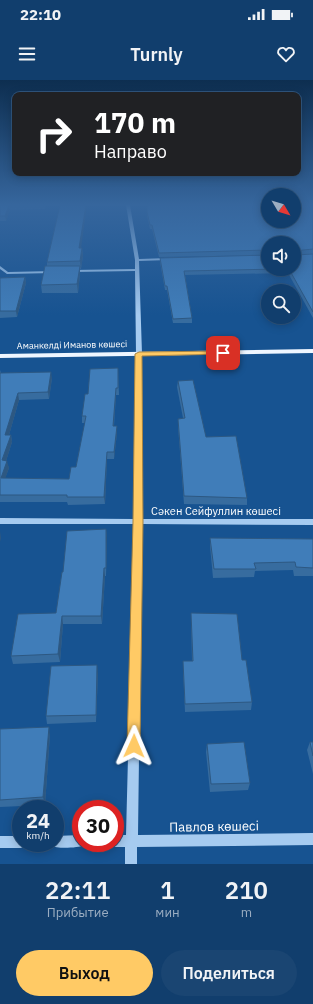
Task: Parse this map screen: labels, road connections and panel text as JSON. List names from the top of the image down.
{
  "streets": {
    "main road": ["Аманкелді Иманов көшесі"],
    "street": ["Сәкен Сейфуллин көшесі", "Павлов көшесі"]
  },
  "north": "bottom right",
  "page": {
    "status": "22:10",
    "header": "Turnly",
    "turn": ["170 m", "Направо"],
    "speed": "24 km/h",
    "limit": "30",
    "eta": [
      "22:11",
      "Прибытие",
      "1",
      "мин",
      "210",
      "m"
    ],
    "buttons": ["Выход", "Поделиться"]
  }
}
